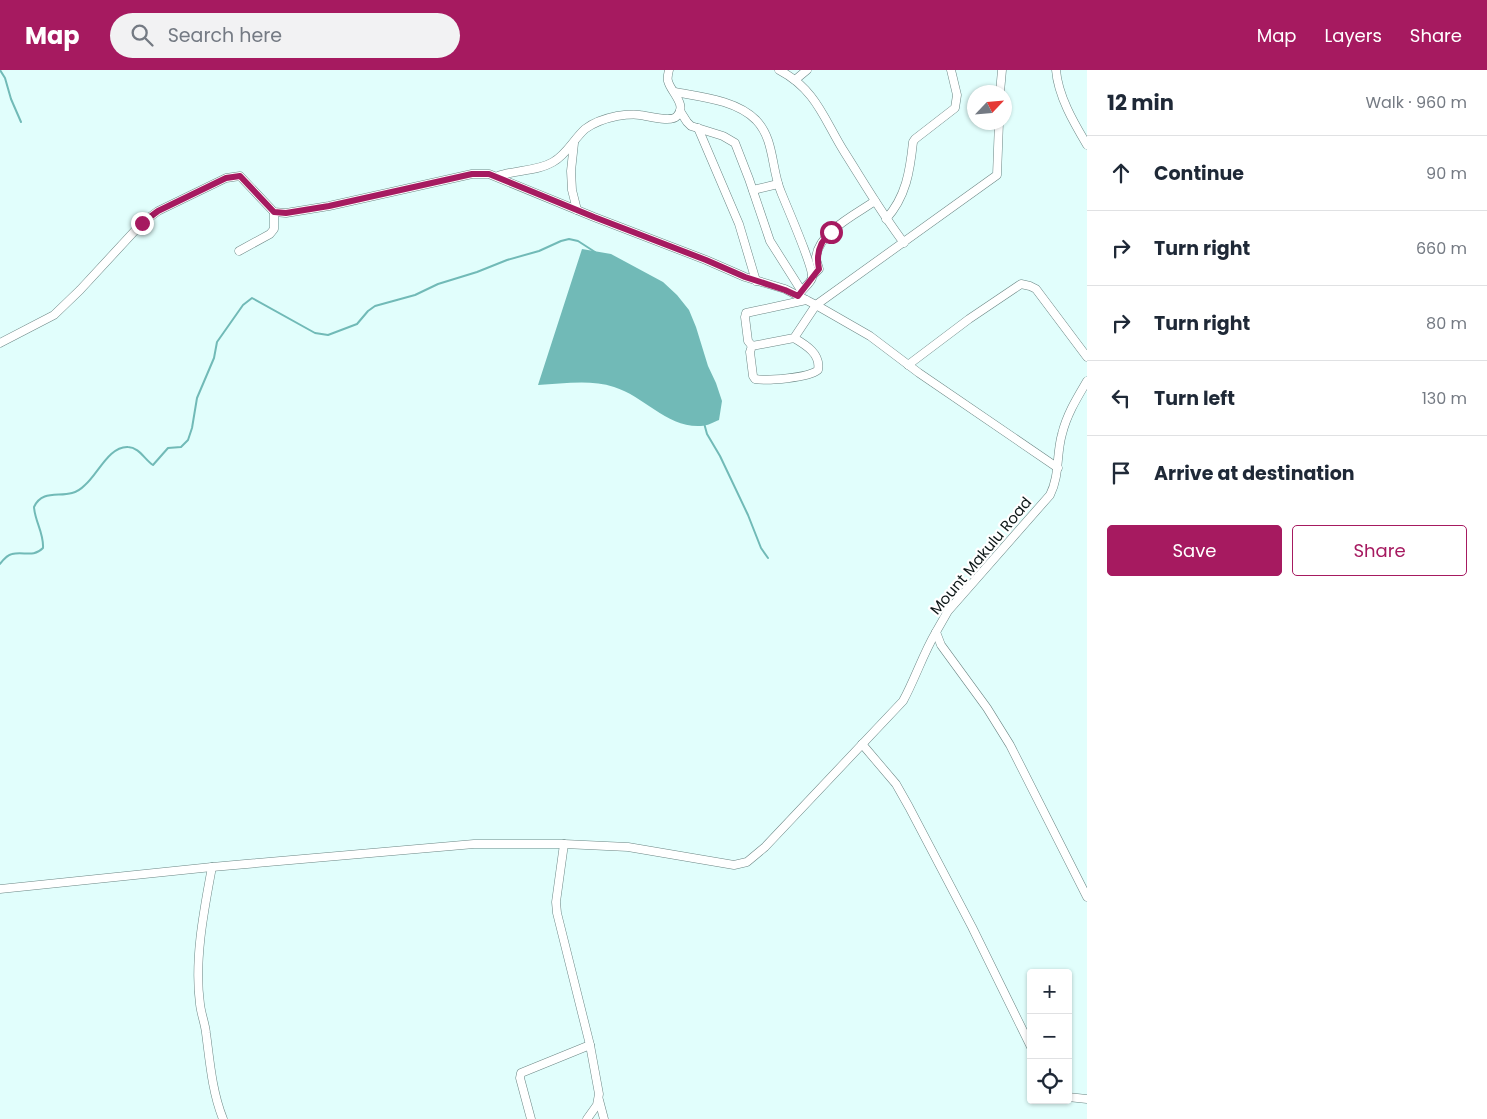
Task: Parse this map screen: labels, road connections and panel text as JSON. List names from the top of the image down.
{
  "streets": {
    "street": ["Mount Makulu Road"]
  },
  "north": "top right",
  "page": {
    "header": "Map",
    "search": "Search here",
    "nav": ["Map", "Layers", "Share"],
    "heading": ["12 min", "Walk · 960 m"],
    "list": [
      ["Continue", "90 m"],
      ["Turn right", "660 m"],
      ["Turn right", "80 m"],
      ["Turn left", "130 m"],
      "Arrive at destination"
    ],
    "buttons": ["Save", "Share"],
    "map_buttons": ["+", "−"]
  }
}
